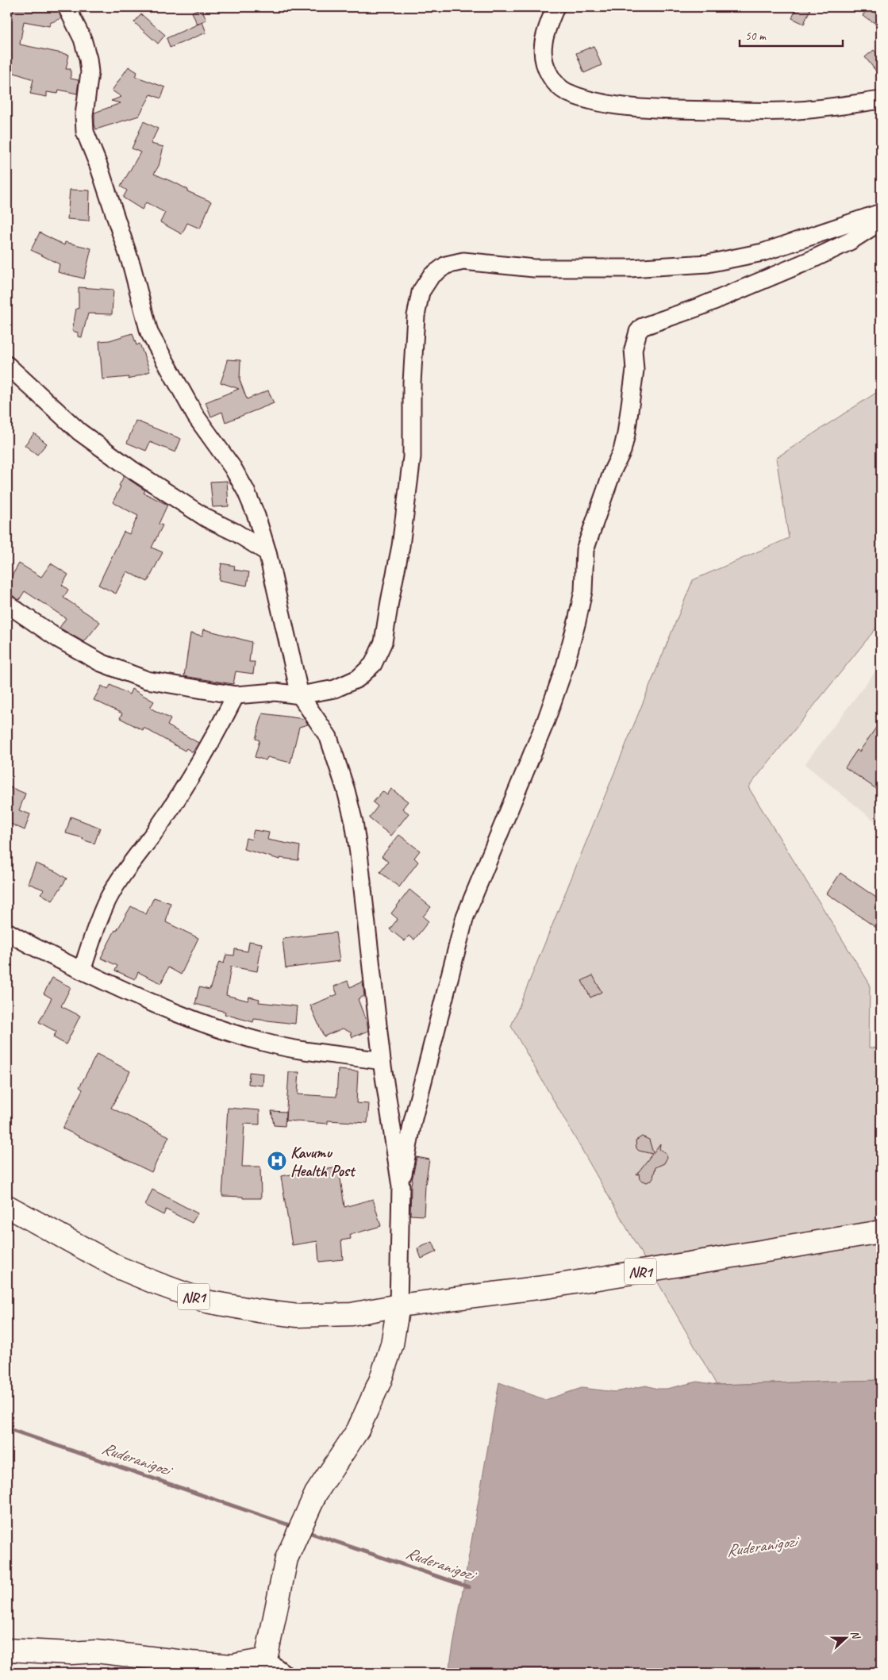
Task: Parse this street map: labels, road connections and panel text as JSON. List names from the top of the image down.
{
  "streets": {
    "main road": ["NR1"]
  },
  "water": ["Ruderanigozi"],
  "places": {
    "hospital": ["Kavumu Health Post"]
  },
  "scale_bar": "50 m",
  "north": "right"
}
